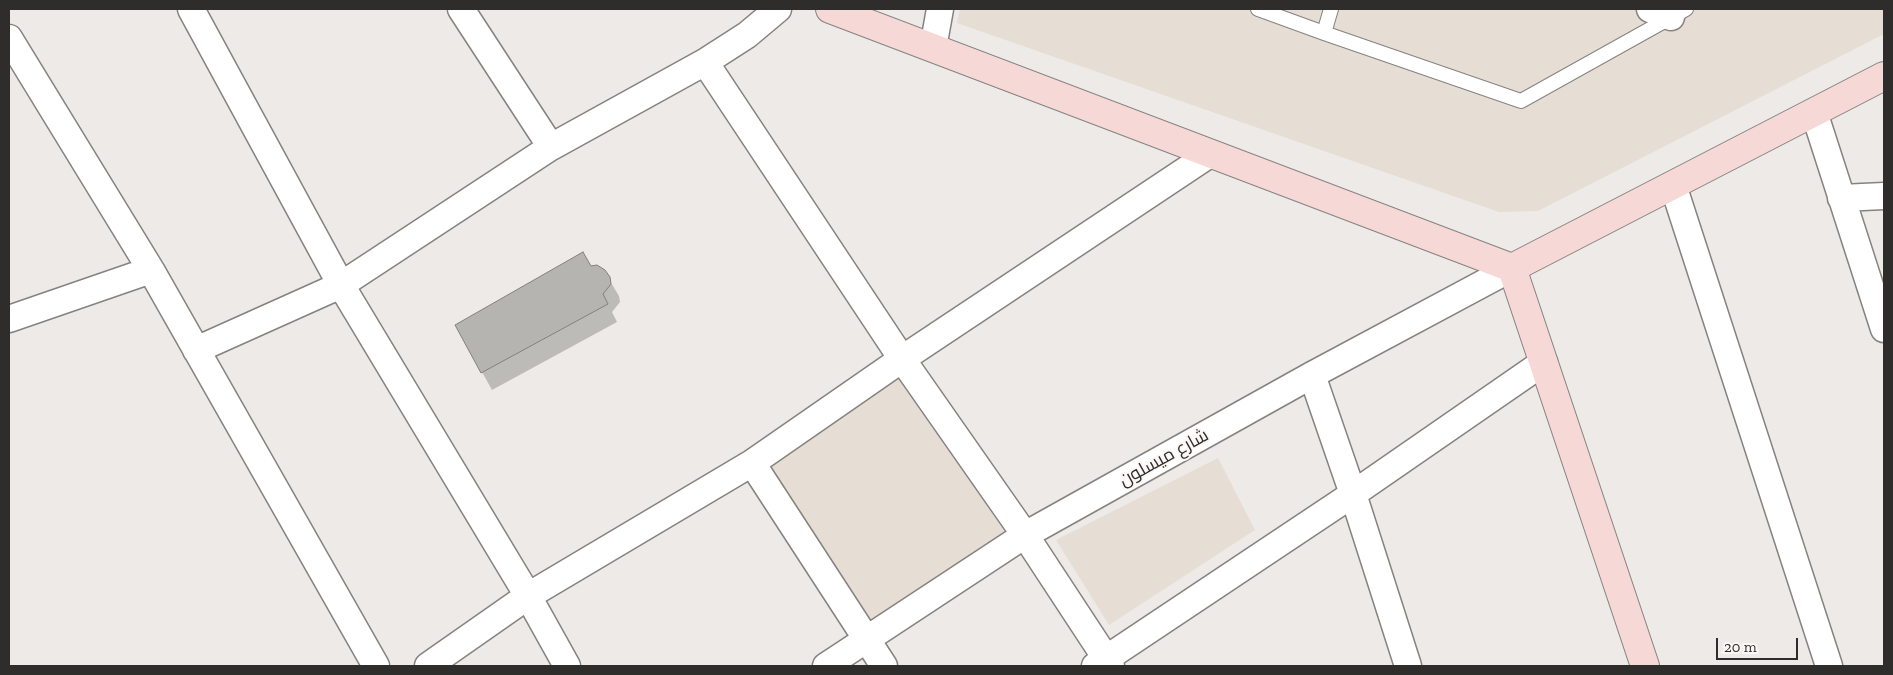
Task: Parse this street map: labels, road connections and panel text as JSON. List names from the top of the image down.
{
  "streets": {
    "street": ["شارع ميسلون"]
  },
  "scale_bar": "20 m"
}
